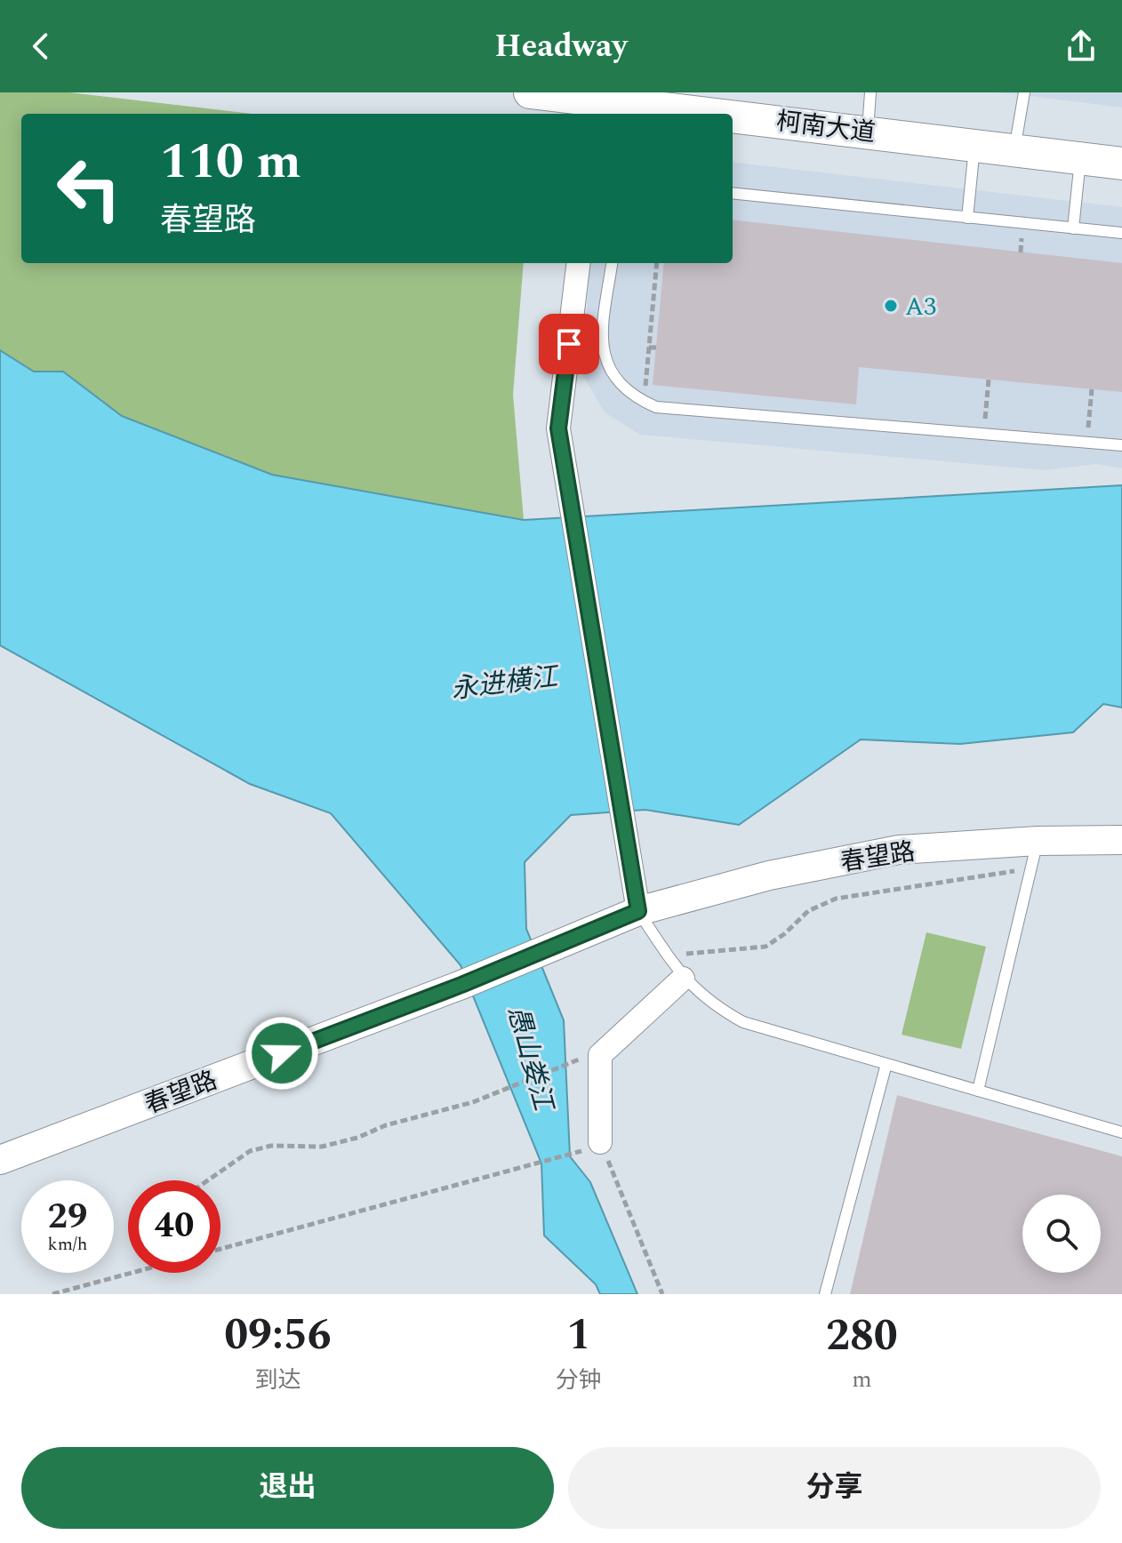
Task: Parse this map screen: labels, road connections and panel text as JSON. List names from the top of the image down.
{
  "streets": {
    "main road": ["柯南大道"],
    "street": ["春望路"]
  },
  "water": ["永进横江", "愚山娄江"],
  "places": ["A3"],
  "page": {
    "header": "Headway",
    "turn": ["110 m", "春望路"],
    "speed": "29 km/h",
    "limit": "40",
    "eta": [
      "09:56",
      "到达",
      "1",
      "分钟",
      "280",
      "m"
    ],
    "buttons": ["退出", "分享"]
  }
}
